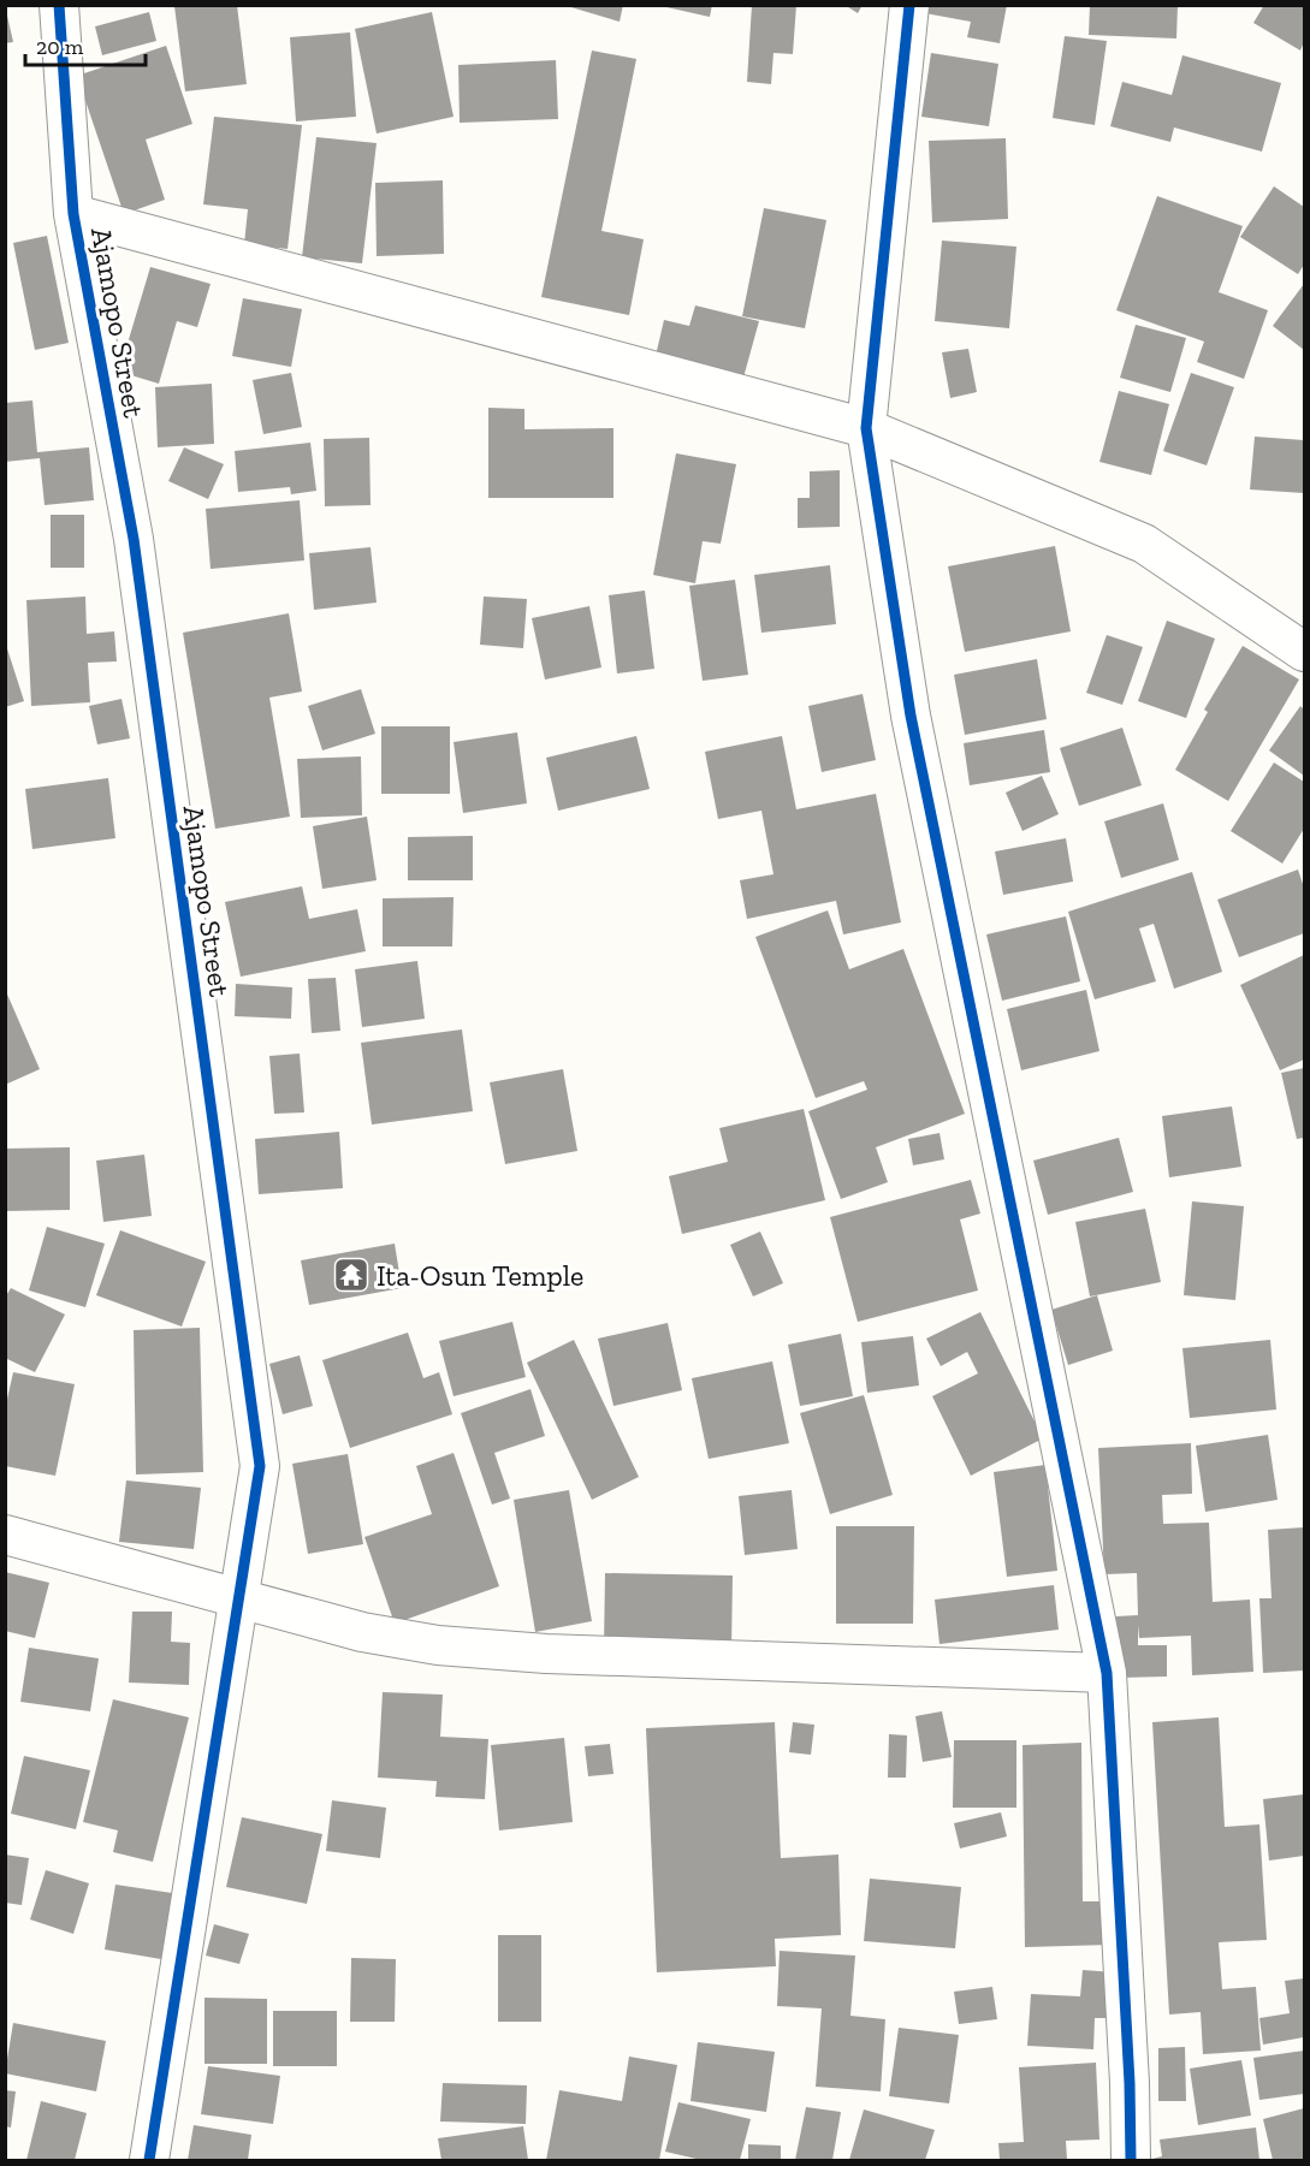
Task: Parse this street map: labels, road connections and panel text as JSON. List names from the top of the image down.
{
  "streets": {
    "street": ["Ajamopo Street"]
  },
  "places": {
    "temple": ["Ita-Osun Temple"]
  },
  "scale_bar": "20 m"
}
